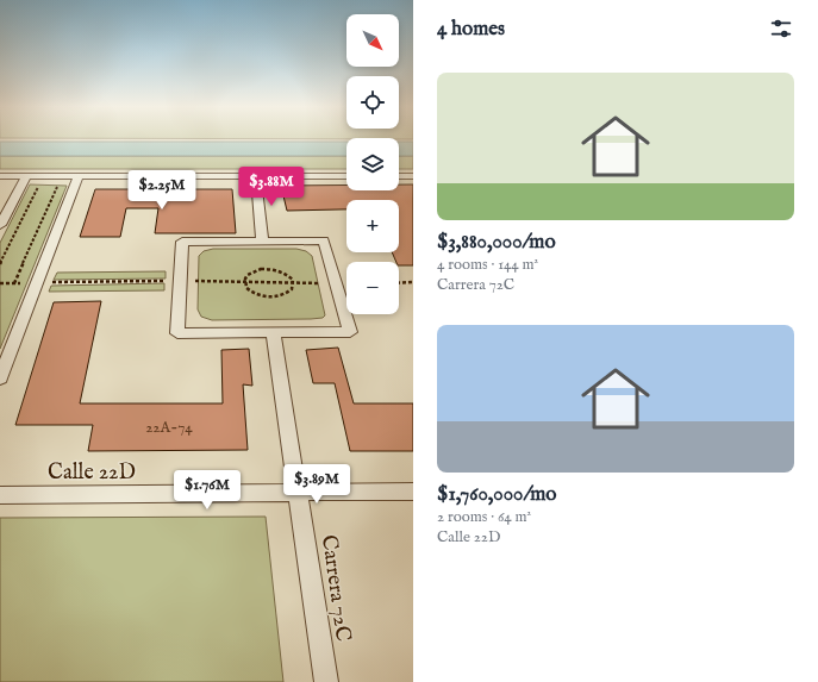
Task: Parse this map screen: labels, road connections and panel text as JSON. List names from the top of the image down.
{
  "streets": {
    "street": ["Calle 22D", "Carrera 72C"]
  },
  "crossings": [
    ["Calle 22D", "Carrera 72C"]
  ],
  "house_numbers": ["22A-74"],
  "north": "bottom right",
  "page": {
    "heading": "4 homes",
    "map_buttons": ["+", "−"],
    "list": [
      {
        "name": "$3,880,000/mo",
        "note": "4 rooms · 144 m² · Carrera 72C"
      },
      {
        "name": "$1,760,000/mo",
        "note": "2 rooms · 64 m² · Calle 22D"
      }
    ],
    "price": [
      "$3.88M",
      "$2.25M",
      "$3.89M",
      "$1.76M"
    ]
  }
}
